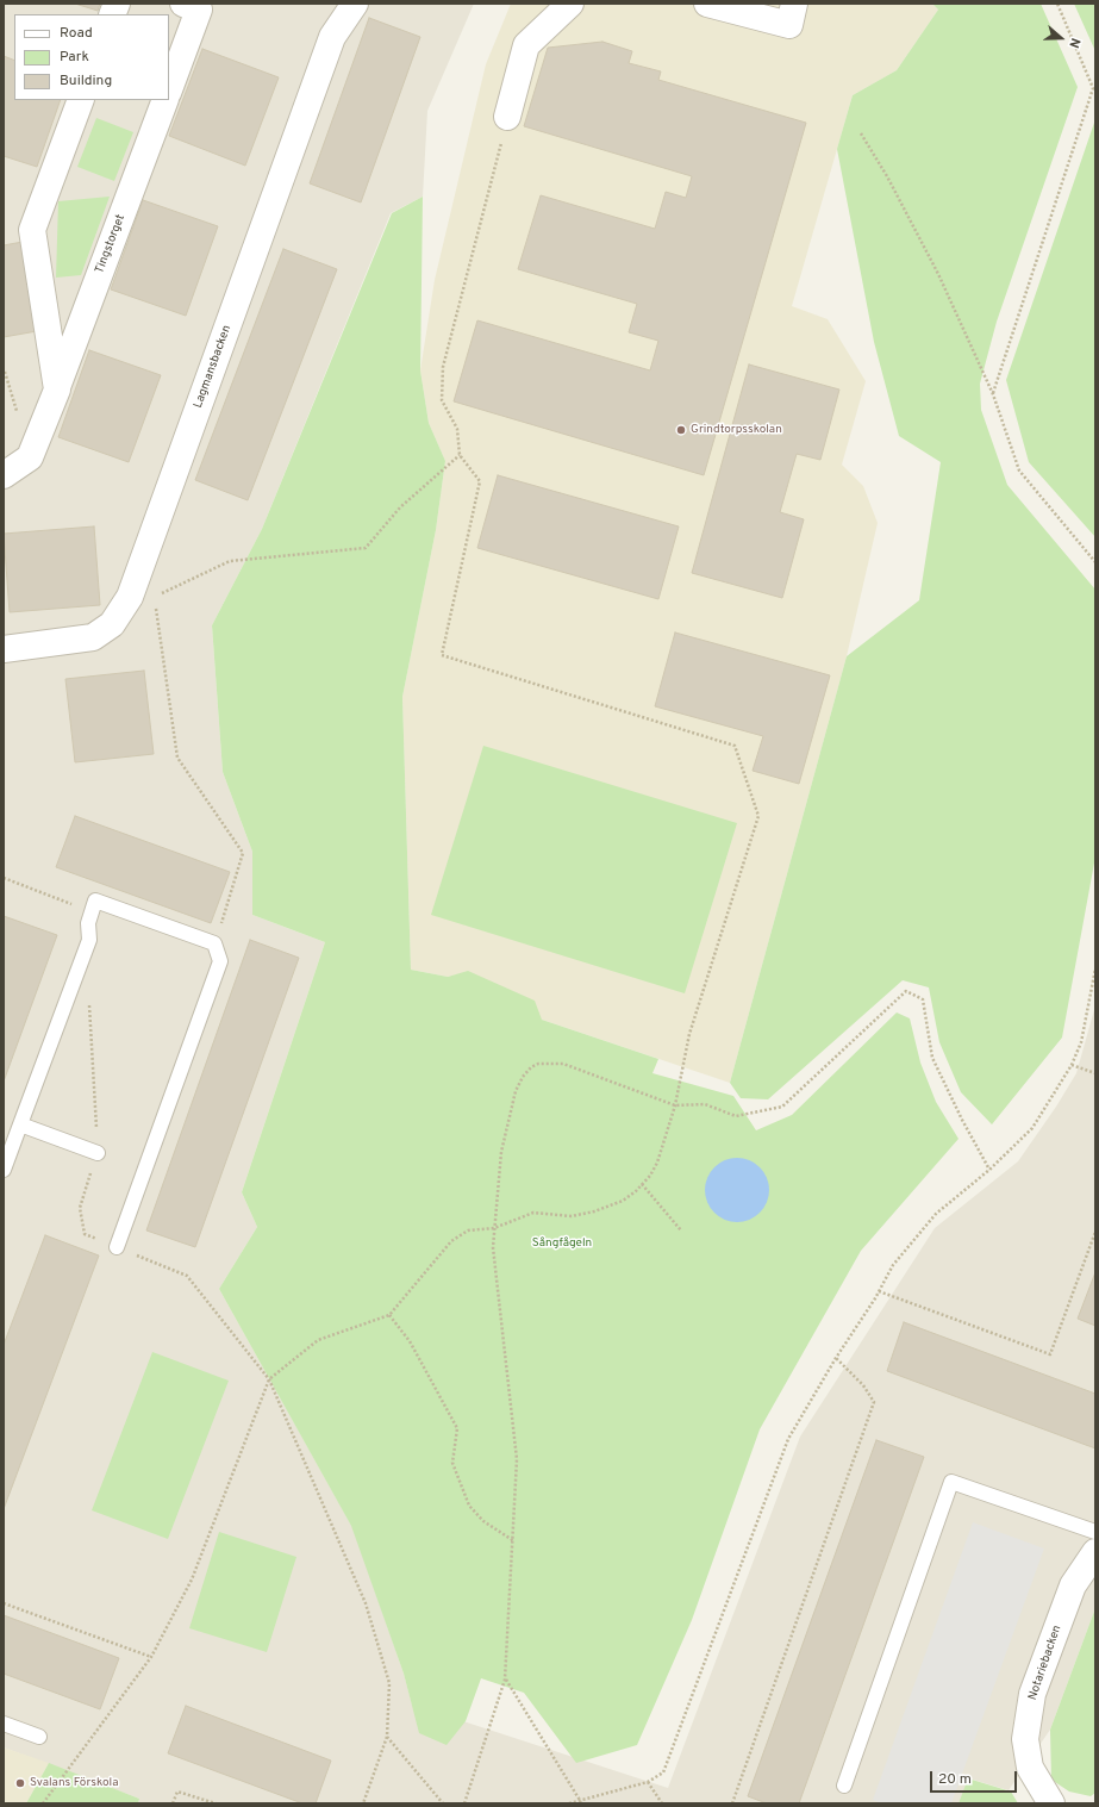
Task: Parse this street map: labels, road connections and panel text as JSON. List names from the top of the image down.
{
  "streets": {
    "street": ["Tingstorget", "Lagmansbacken", "Notariebacken"]
  },
  "parks": ["Sångfågeln"],
  "places": ["Grindtorpsskolan", "Svalans Förskola"],
  "legend": ["Road", "Park", "Building"],
  "scale_bar": "20 m",
  "north": "right"
}
